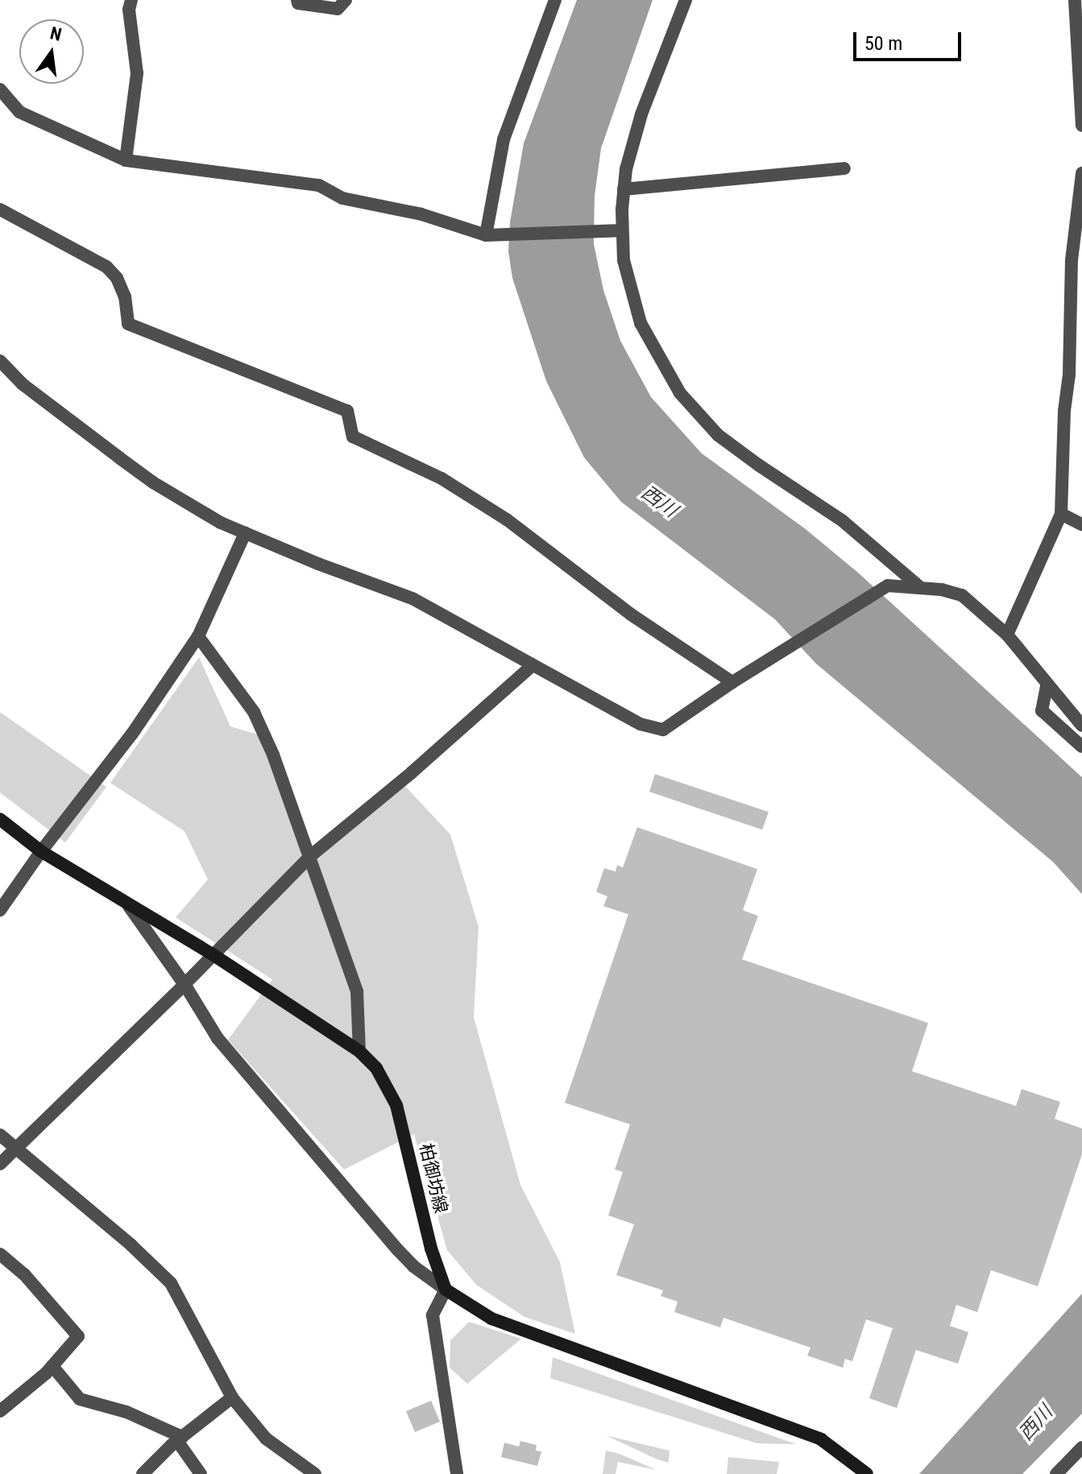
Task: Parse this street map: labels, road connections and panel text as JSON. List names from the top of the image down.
{
  "streets": {
    "main road": ["柏御坊線"]
  },
  "water": ["西川"],
  "scale_bar": "50 m",
  "north": "top"
}
